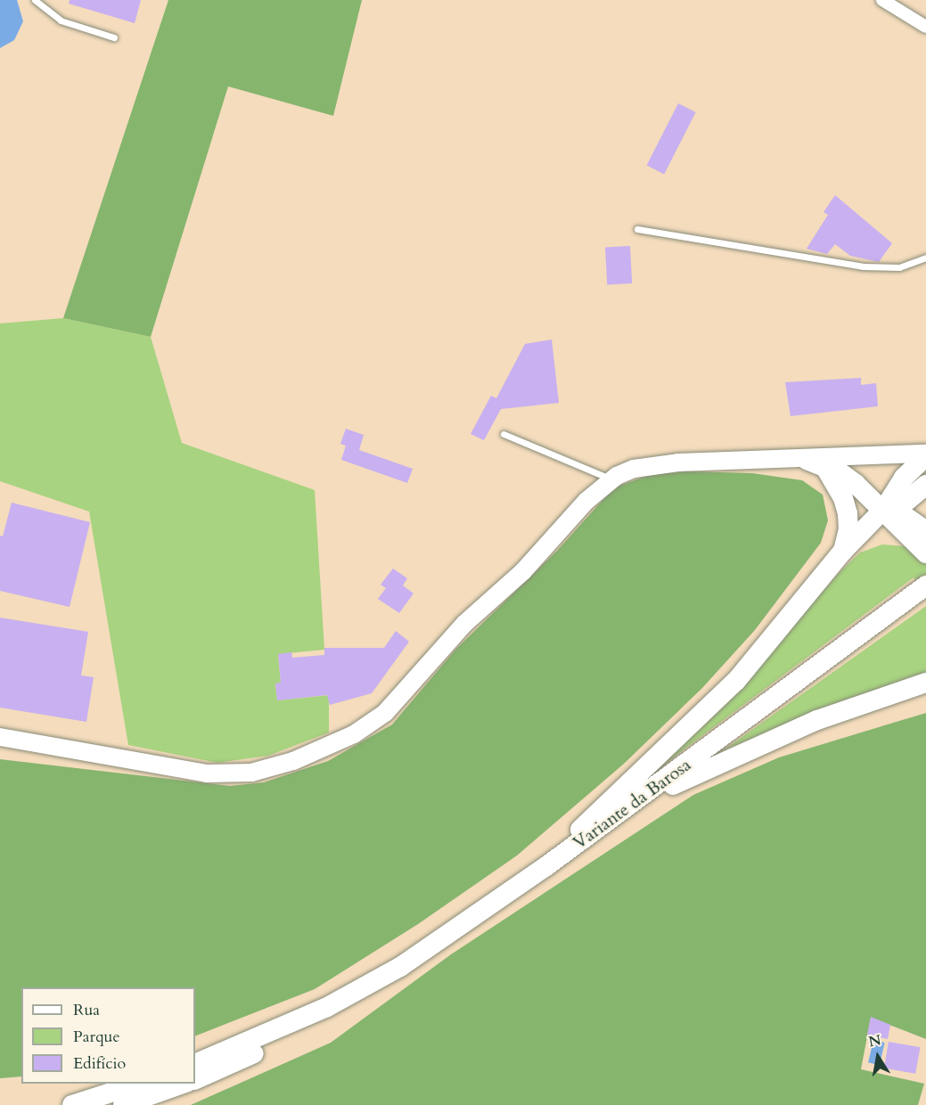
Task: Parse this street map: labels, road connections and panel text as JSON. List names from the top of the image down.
{
  "streets": {
    "main road": ["Variante da Barosa"]
  },
  "legend": ["Rua", "Parque", "Edifício"],
  "north": "top"
}
